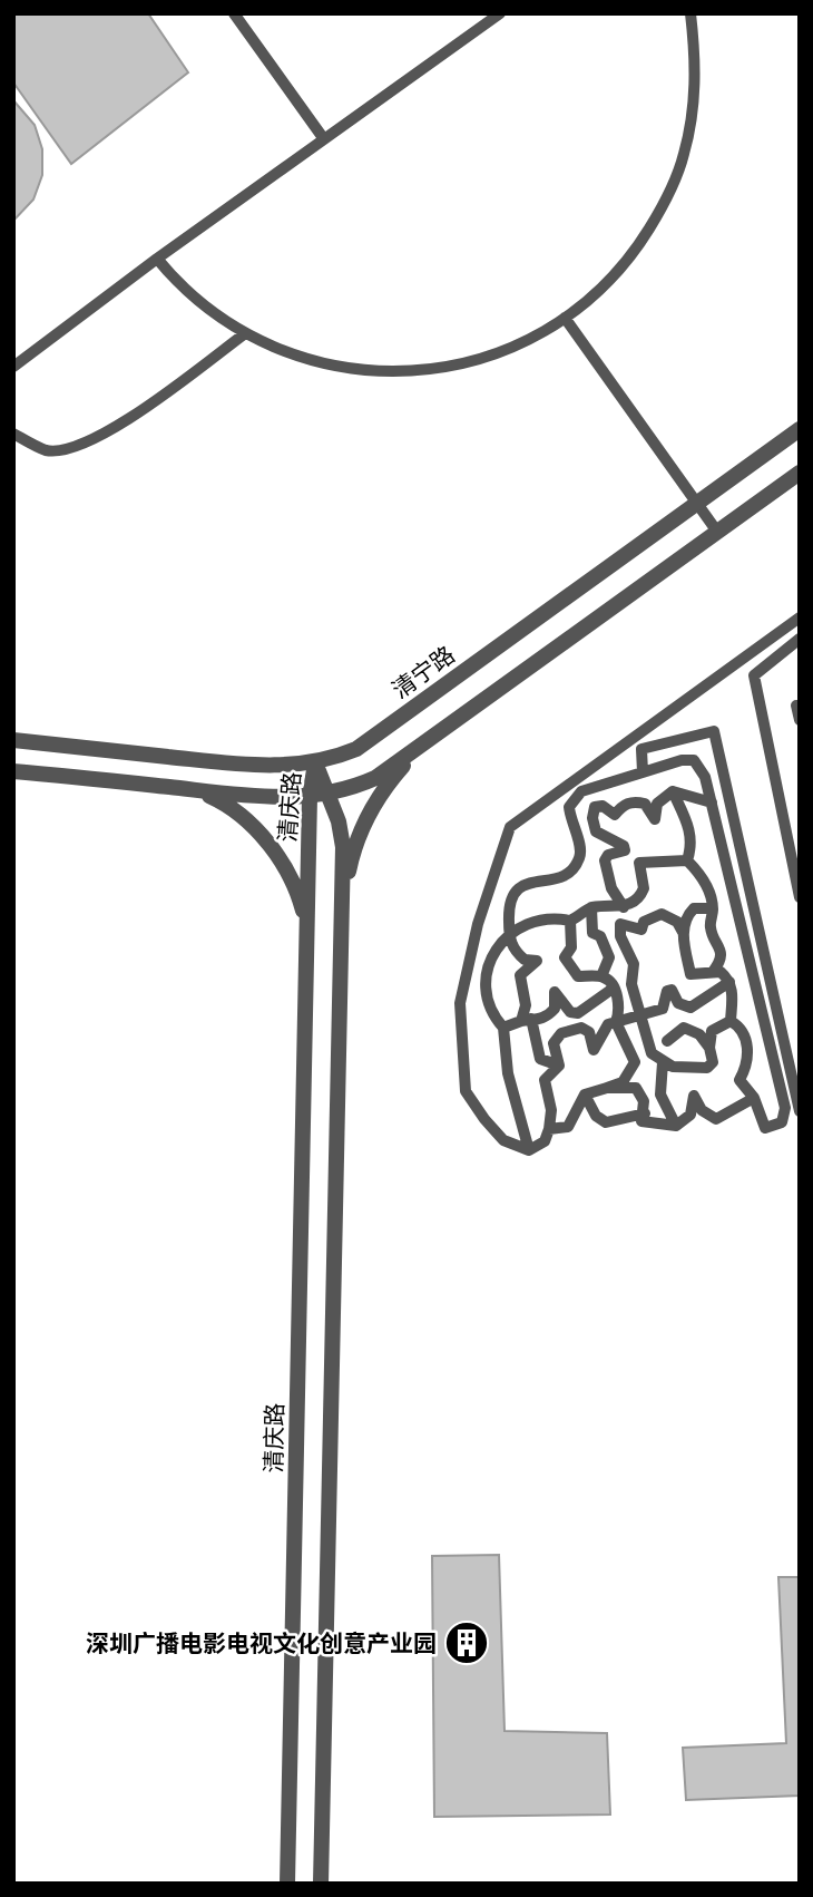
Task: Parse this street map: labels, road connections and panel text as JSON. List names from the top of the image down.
{
  "streets": {
    "street": ["清宁路", "清庆路"]
  },
  "crossings": [
    ["清宁路", "清庆路"]
  ],
  "places": {
    "building": ["深圳广播电影电视文化创意产业园"]
  }
}
